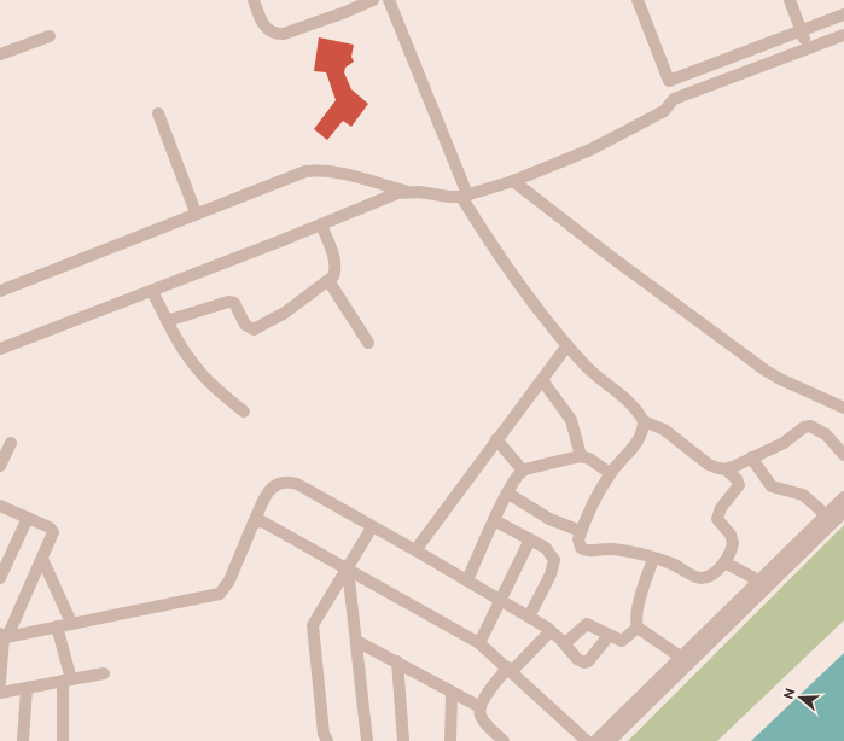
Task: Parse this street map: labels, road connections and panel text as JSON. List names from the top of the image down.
{
  "north": "left"
}
